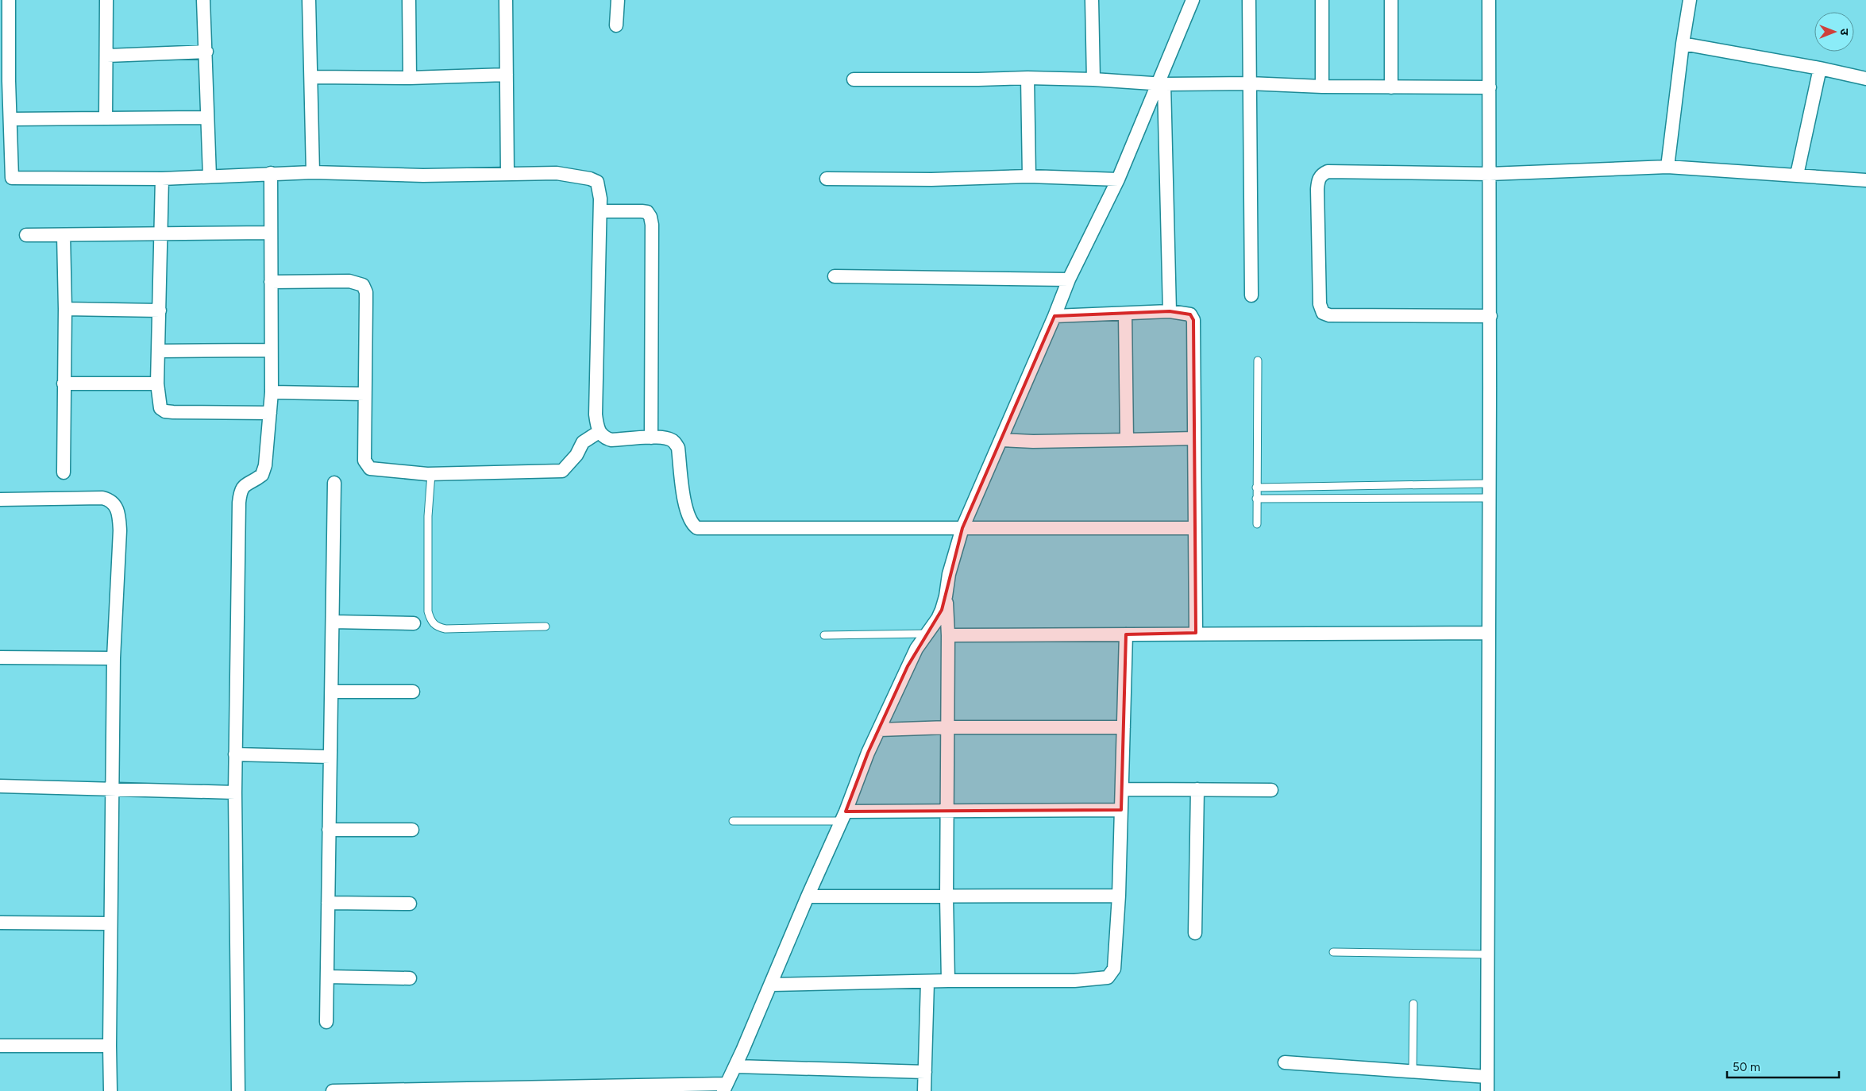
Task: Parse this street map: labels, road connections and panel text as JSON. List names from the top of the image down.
{
  "scale_bar": "50 m",
  "north": "right"
}
